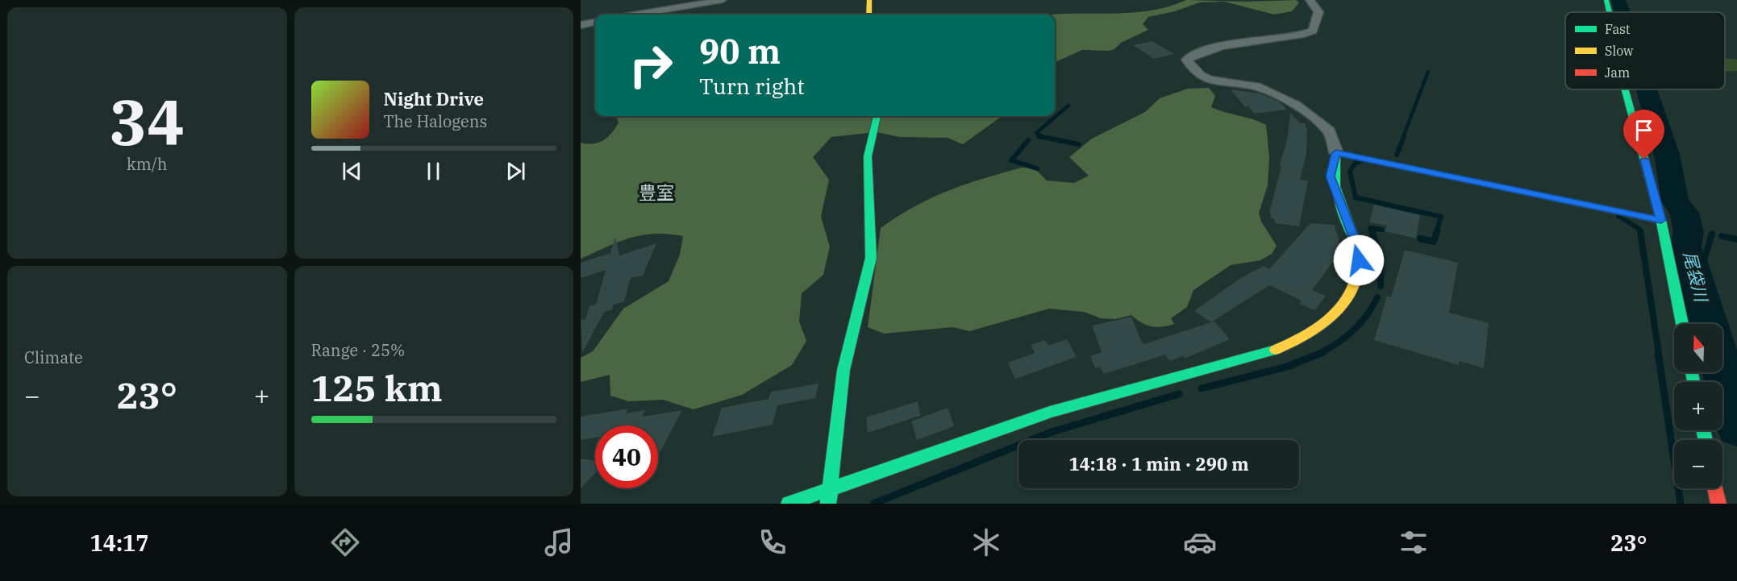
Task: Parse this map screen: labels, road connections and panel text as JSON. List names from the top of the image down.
{
  "districts": ["豊室"],
  "water": ["尾袋川"],
  "legend": ["Fast", "Slow", "Jam"],
  "north": "top",
  "page": {
    "tile": [
      ["34", "km/h"],
      "Climate",
      ["Range · 25%", "125 km"]
    ],
    "turn": ["90 m", "Turn right"],
    "song": ["Night Drive", "The Halogens"],
    "map_buttons": ["+", "−"],
    "heat": ["−", "23°", "+"],
    "limit": "40",
    "trip": "14:18 · 1 min · 290 m",
    "tabs": ["14:17", "23°"]
  }
}
